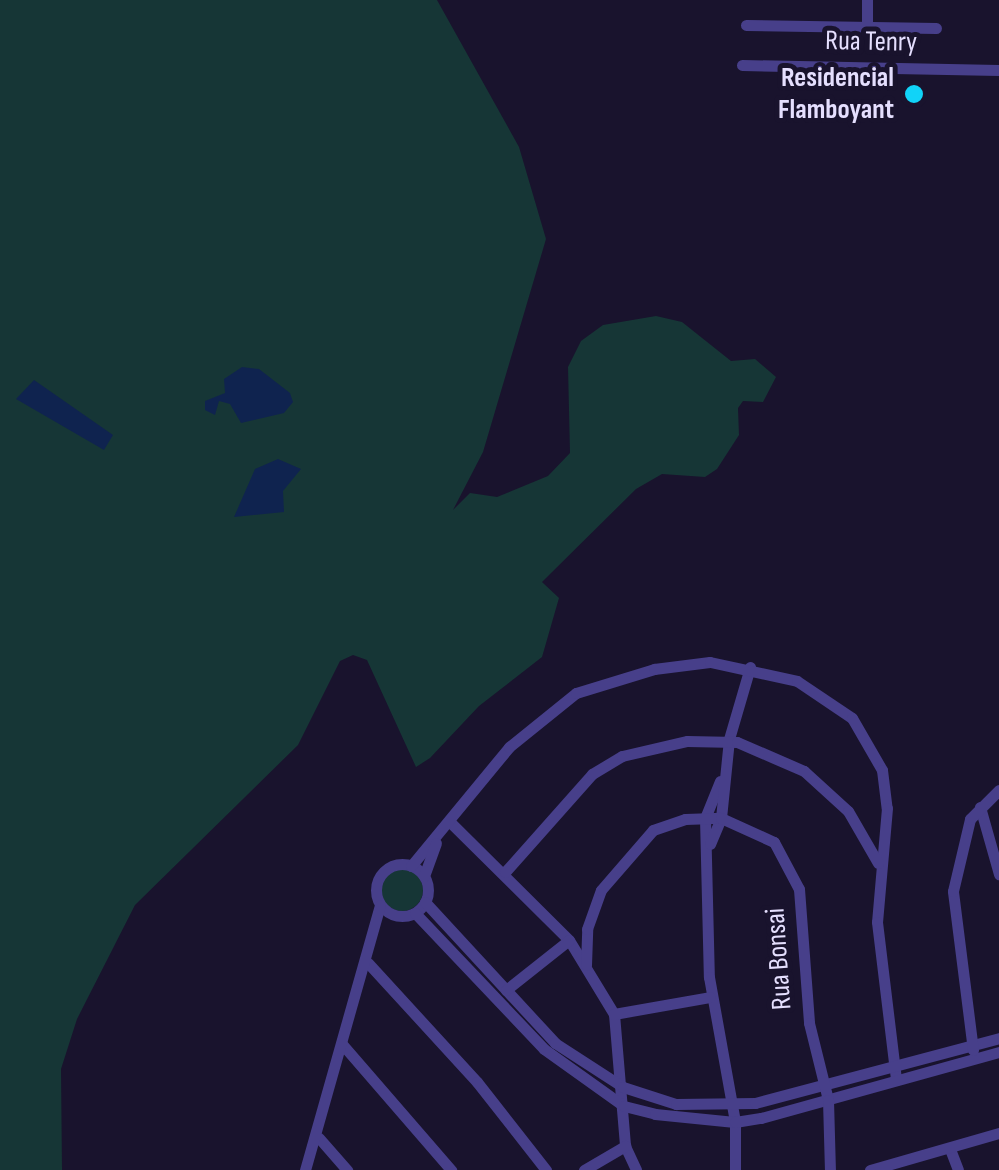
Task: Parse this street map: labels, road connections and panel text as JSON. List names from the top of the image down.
{
  "streets": {
    "street": ["Rua Tenry", "Rua Bonsai"]
  },
  "places": ["Residencial Flamboyant"]
}
